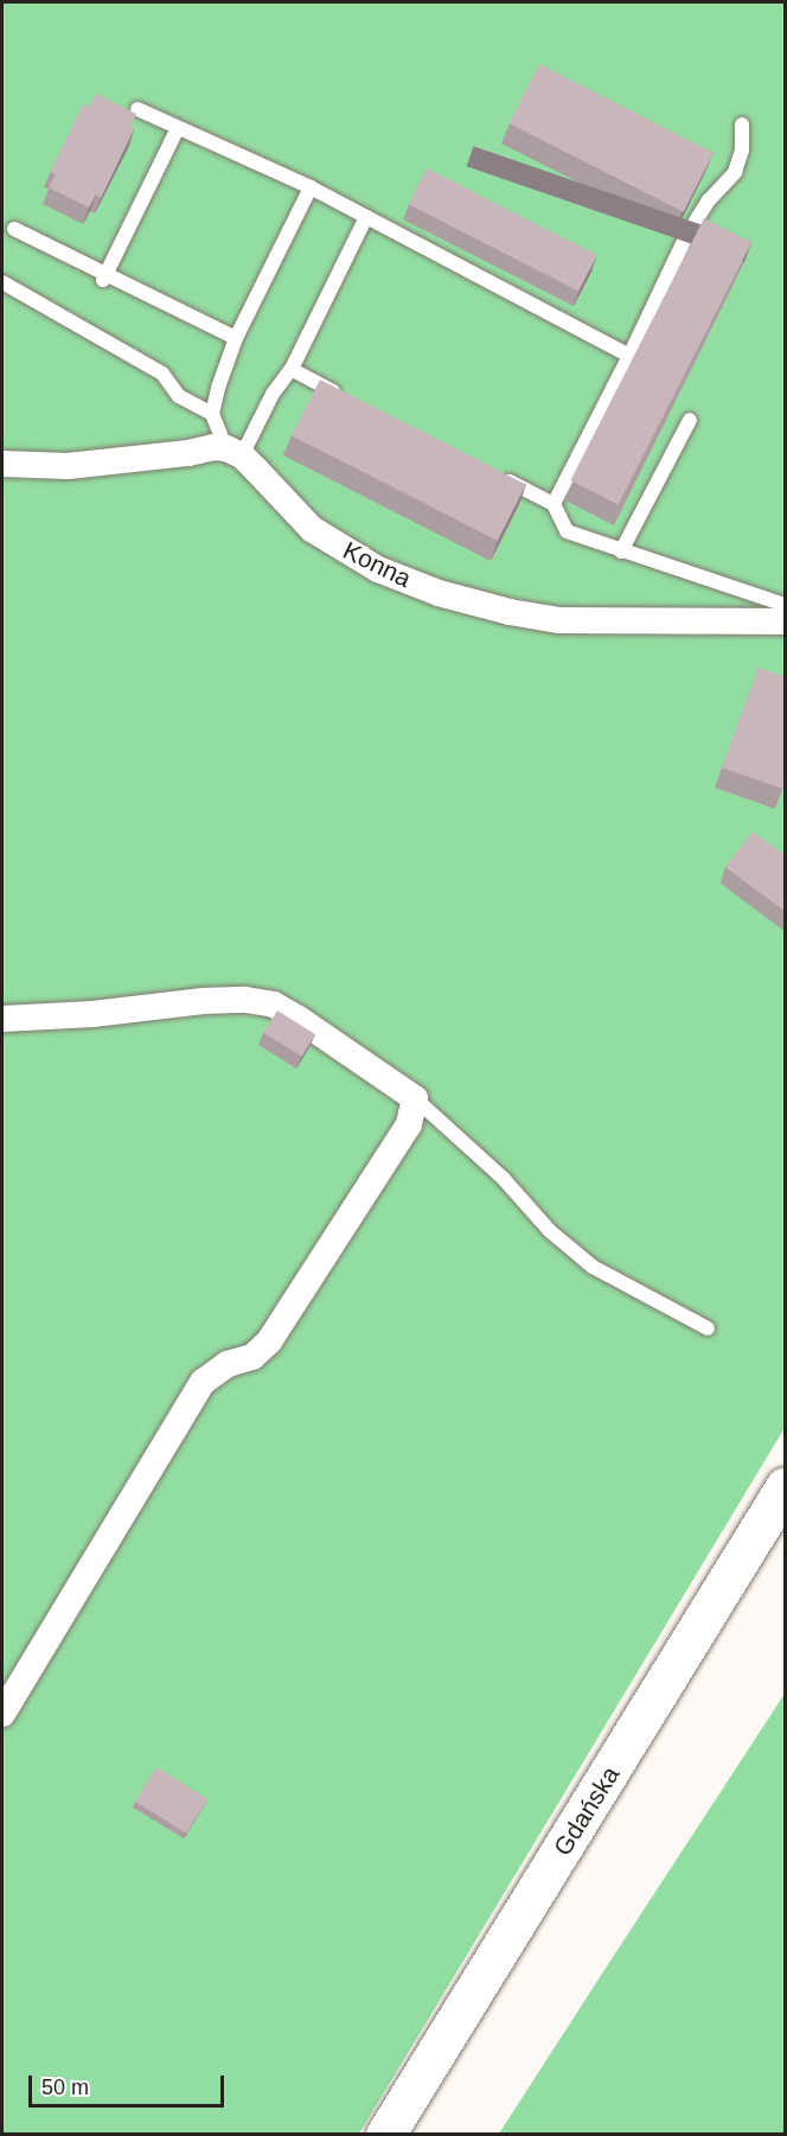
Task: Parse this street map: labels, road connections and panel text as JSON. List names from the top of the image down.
{
  "streets": {
    "main road": ["Gdańska"],
    "street": ["Konna"]
  },
  "scale_bar": "50 m"
}
